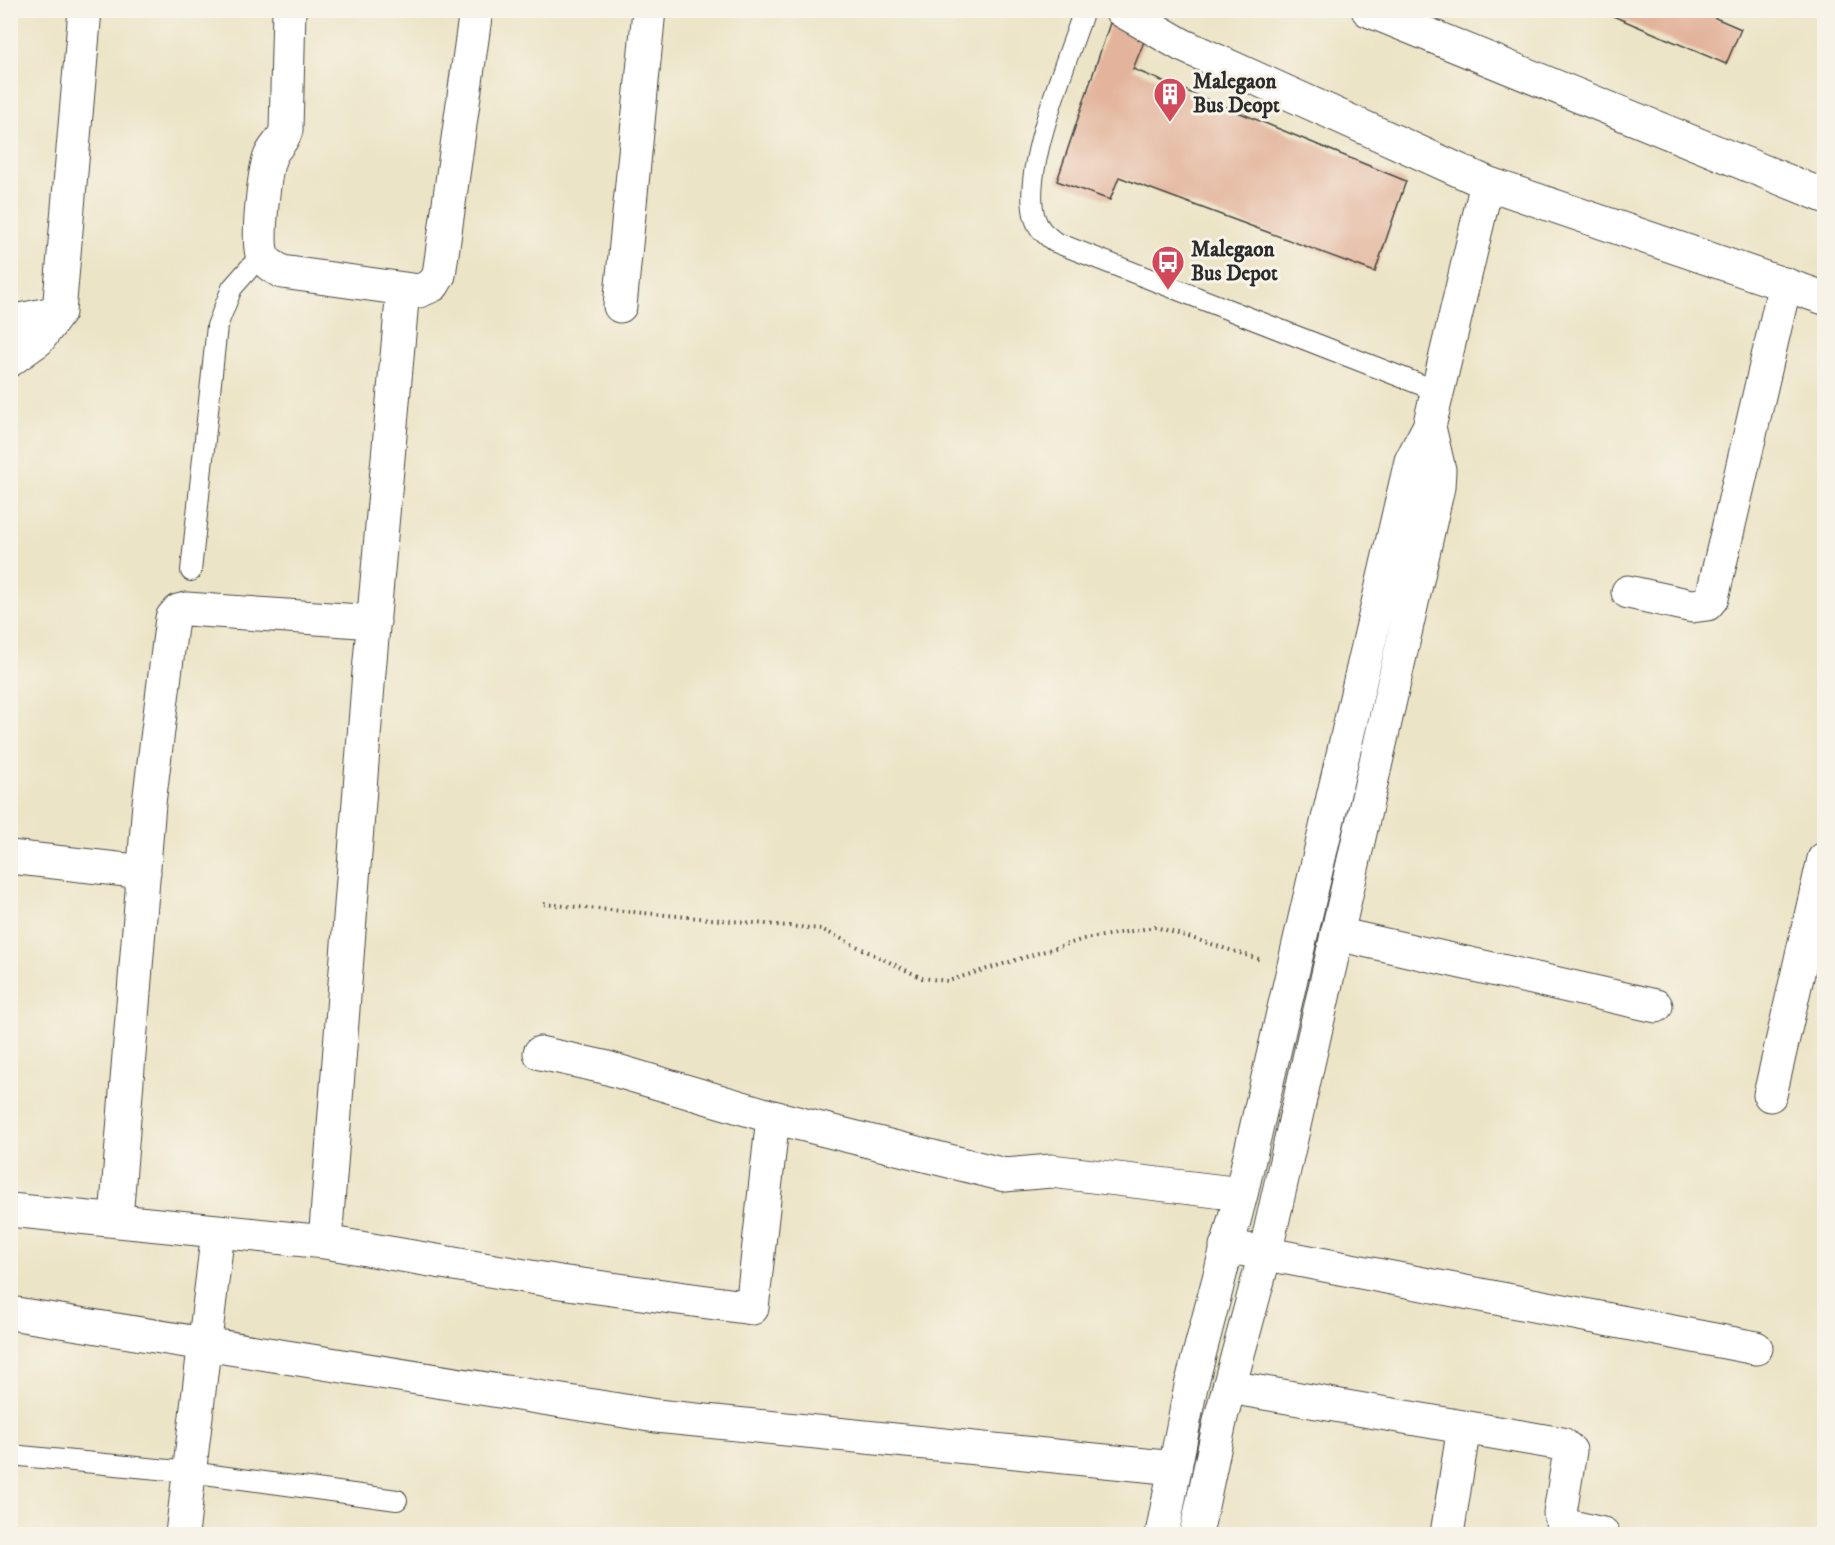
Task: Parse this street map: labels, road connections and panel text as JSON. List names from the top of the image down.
{
  "places": {
    "building": ["Malegaon Bus Deopt"],
    "bus stop": ["Malegaon Bus Depot"]
  }
}
